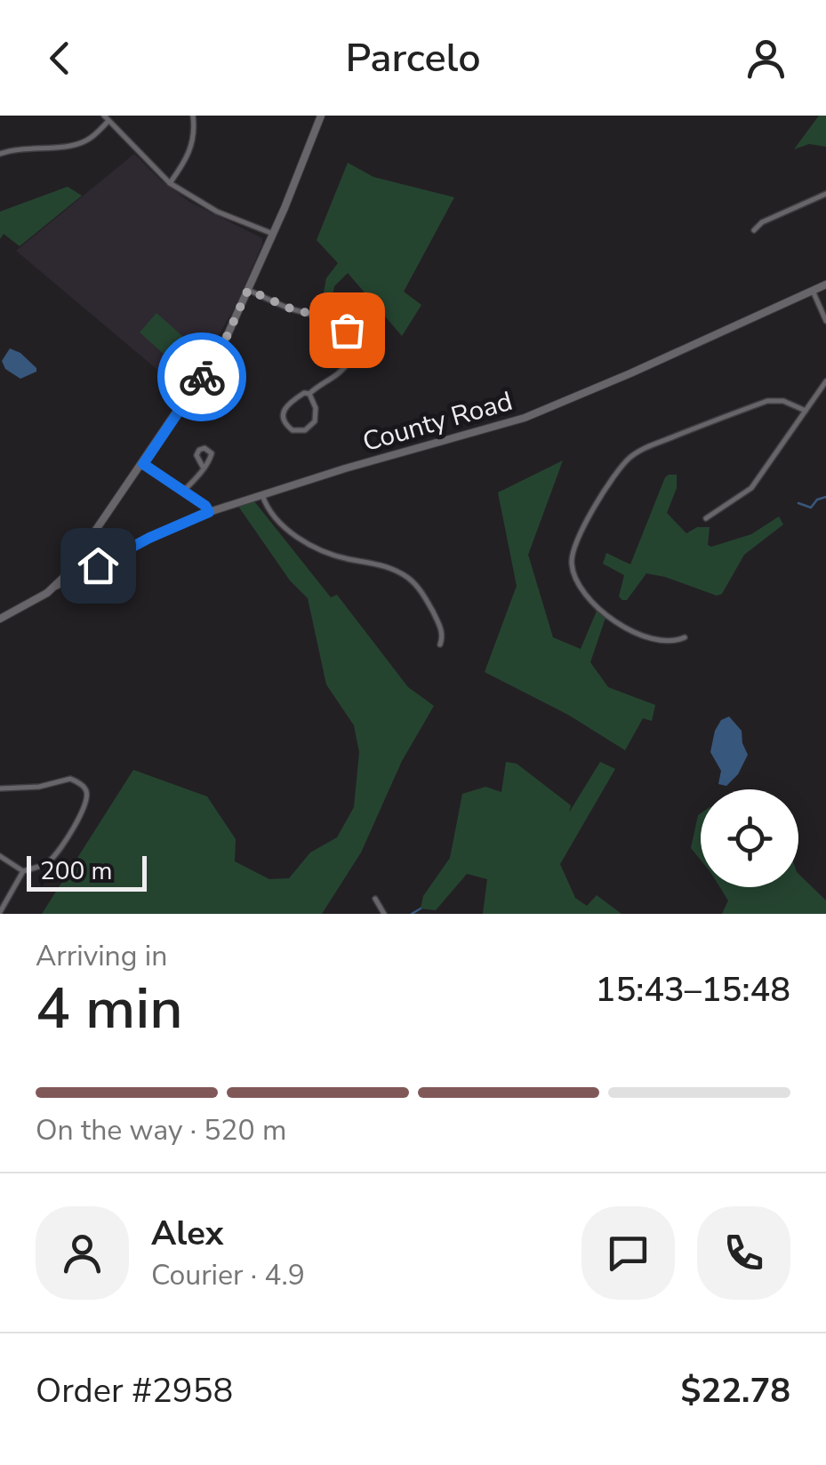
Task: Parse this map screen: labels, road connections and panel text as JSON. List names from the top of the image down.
{
  "streets": {
    "street": ["County Road"]
  },
  "scale_bar": "200 m",
  "page": {
    "header": "Parcelo",
    "scale": "200 m",
    "heading": ["4 min", "Arriving in", "15:43–15:48"],
    "panel": [
      "Alex",
      "Courier · 4.9",
      "Order #2958",
      "$22.78"
    ],
    "bar": "On the way · 520 m"
  }
}
